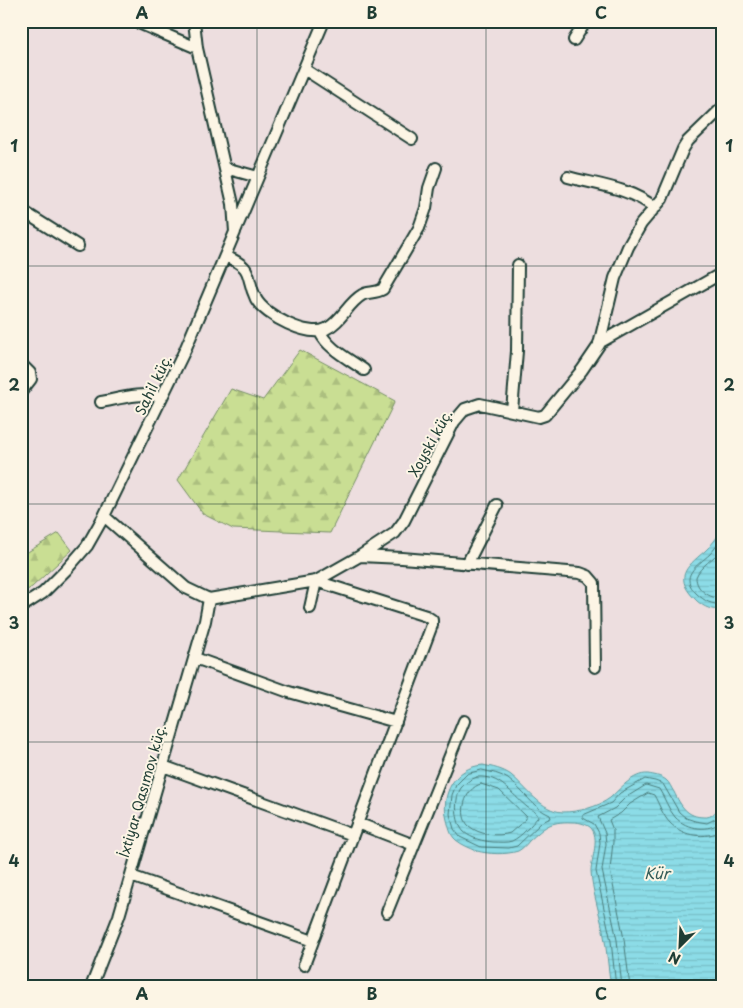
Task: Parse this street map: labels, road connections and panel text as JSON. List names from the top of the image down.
{
  "streets": {
    "street": ["Sahil küç.", "Xoyski küç.", "İxtiyar Qasımov küç."]
  },
  "crossings": [
    ["Xoyski küç.", "İxtiyar Qasımov küç."]
  ],
  "water": ["Kür"],
  "north": "bottom left",
  "grid": {
    "columns": ["A", "B", "C"],
    "rows": [
      "1",
      "2",
      "3",
      "4"
    ]
  }
}
